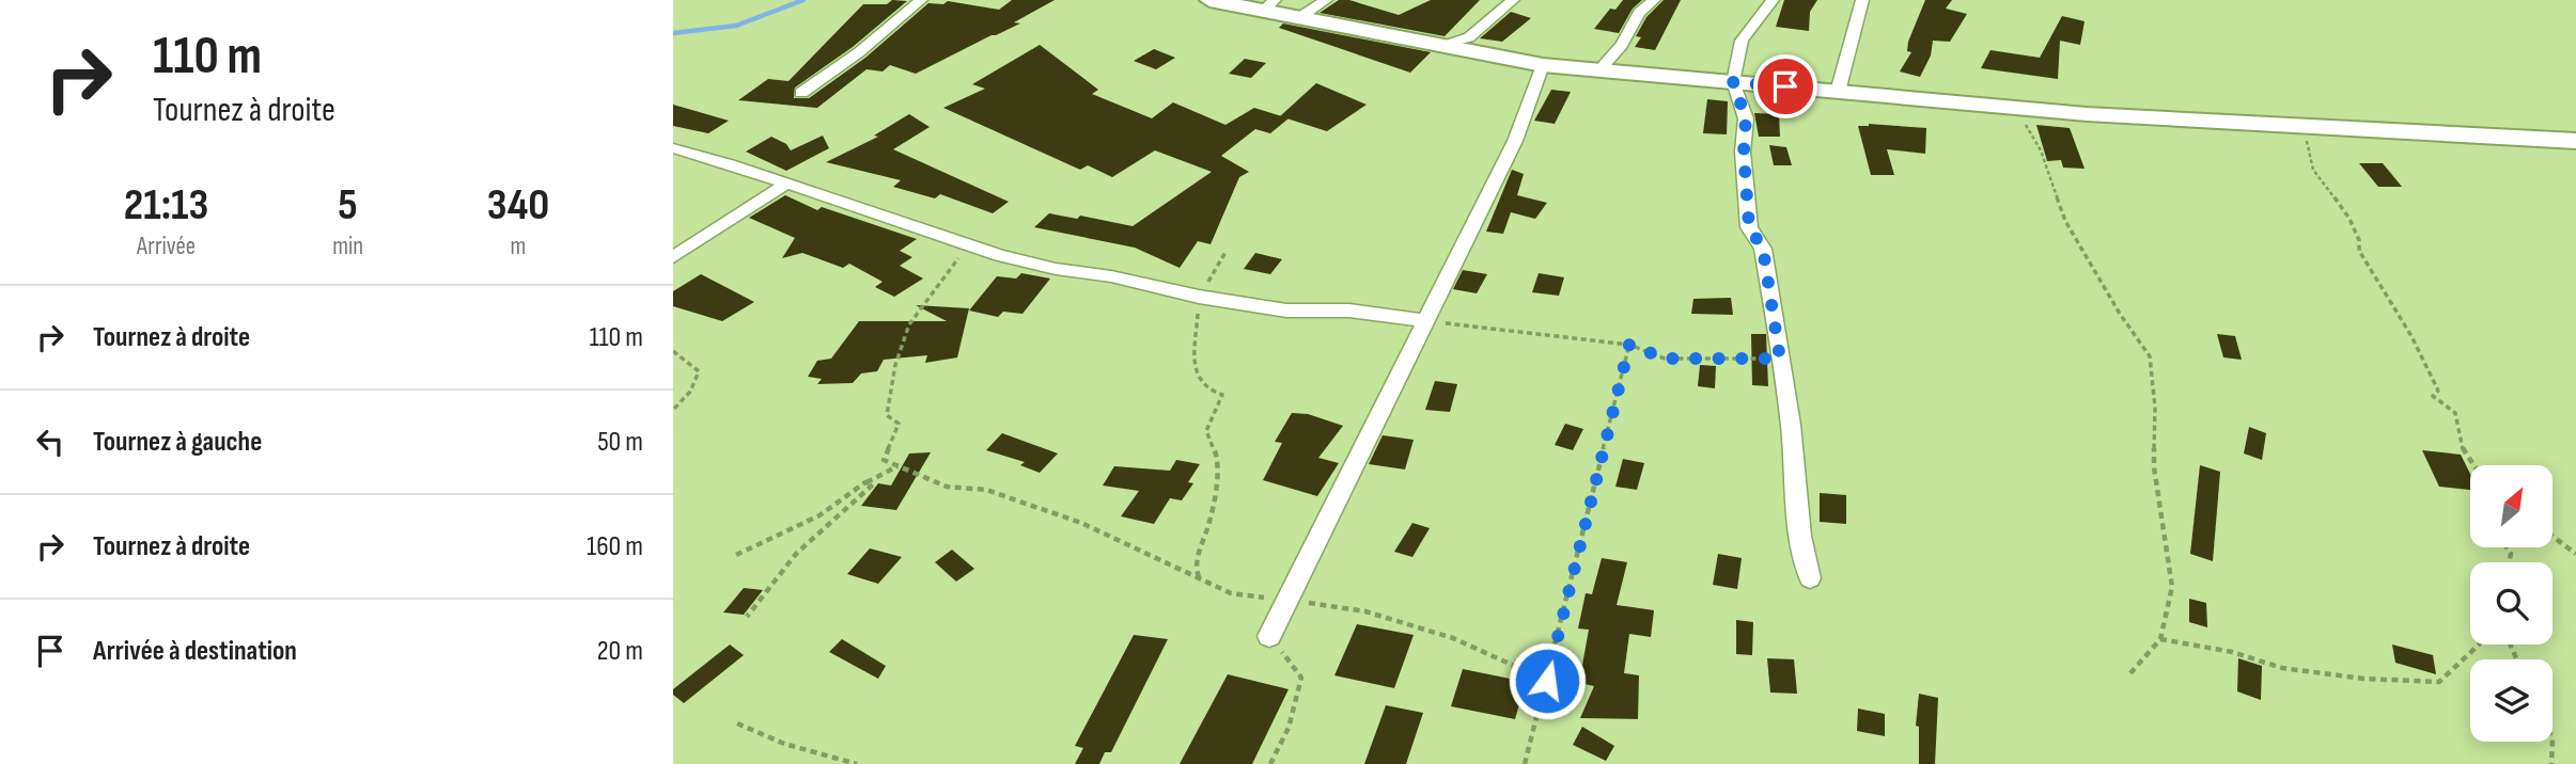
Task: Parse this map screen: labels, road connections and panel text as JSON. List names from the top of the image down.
{
  "north": "top right",
  "page": {
    "turn": ["110 m", "Tournez à droite"],
    "eta": [
      "21:13",
      "Arrivée",
      "5",
      "min",
      "340",
      "m"
    ],
    "list": [
      {
        "name": "Tournez à droite",
        "value": "110 m"
      },
      {
        "name": "Tournez à gauche",
        "value": "50 m"
      },
      {
        "name": "Tournez à droite",
        "value": "160 m"
      },
      {
        "name": "Arrivée à destination",
        "value": "20 m"
      }
    ]
  }
}
